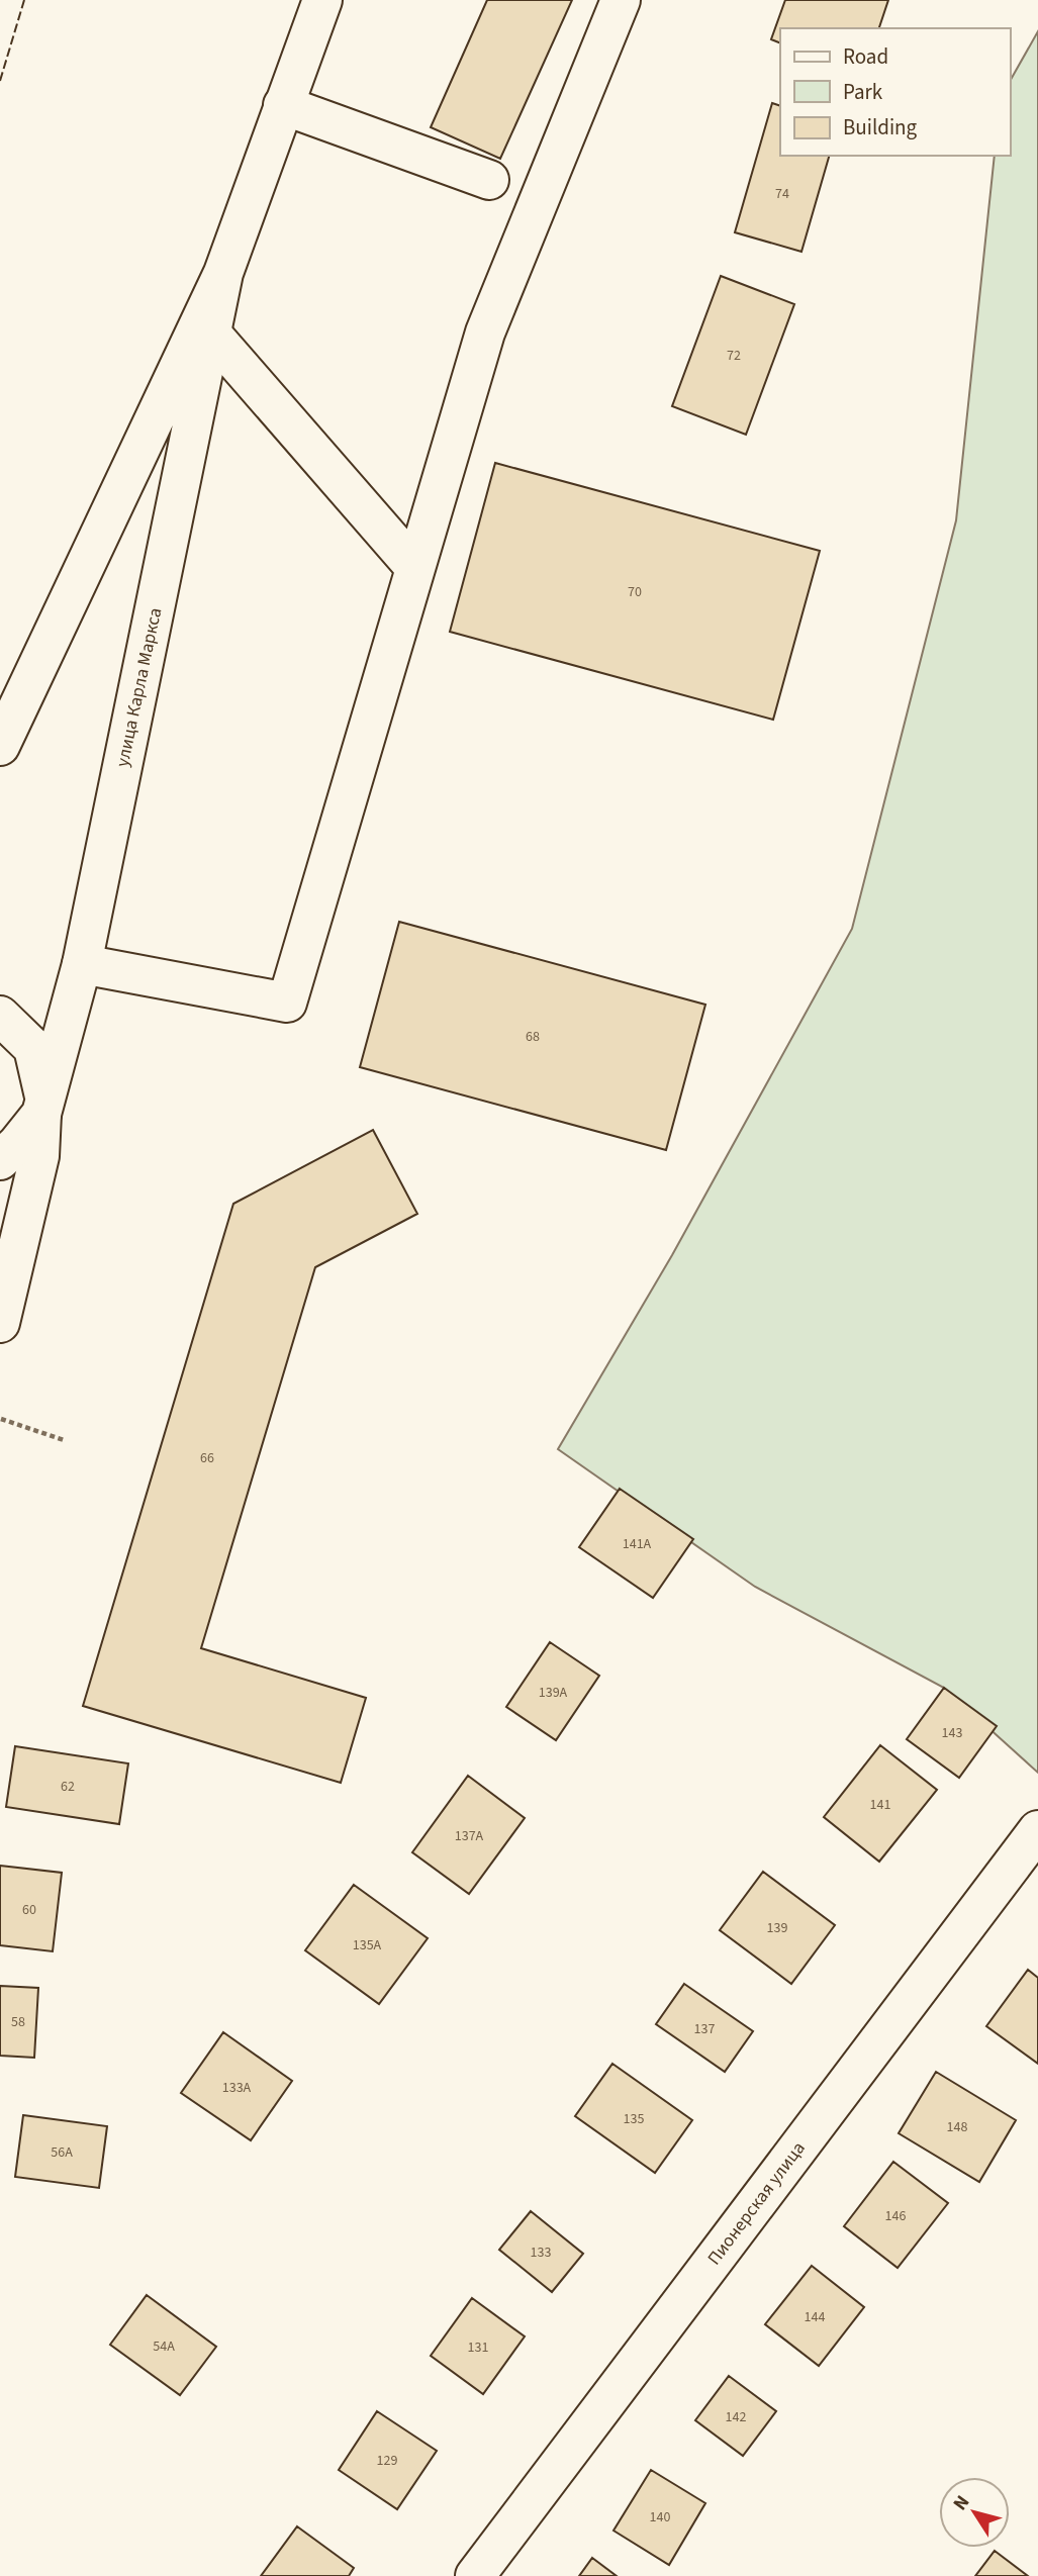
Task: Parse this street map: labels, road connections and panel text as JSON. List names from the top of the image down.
{
  "streets": {
    "main road": ["улица Карла Маркса", "Пионерская улица"]
  },
  "house_numbers": [
    "74",
    "72",
    "70",
    "68",
    "66",
    "141А",
    "139А",
    "143",
    "62",
    "141",
    "137А",
    "60",
    "139",
    "135А",
    "58",
    "137",
    "133А",
    "135",
    "148",
    "56А",
    "146",
    "133",
    "144",
    "54А",
    "131",
    "142",
    "129",
    "140"
  ],
  "legend": ["Road", "Park", "Building"],
  "north": "top left"
}
